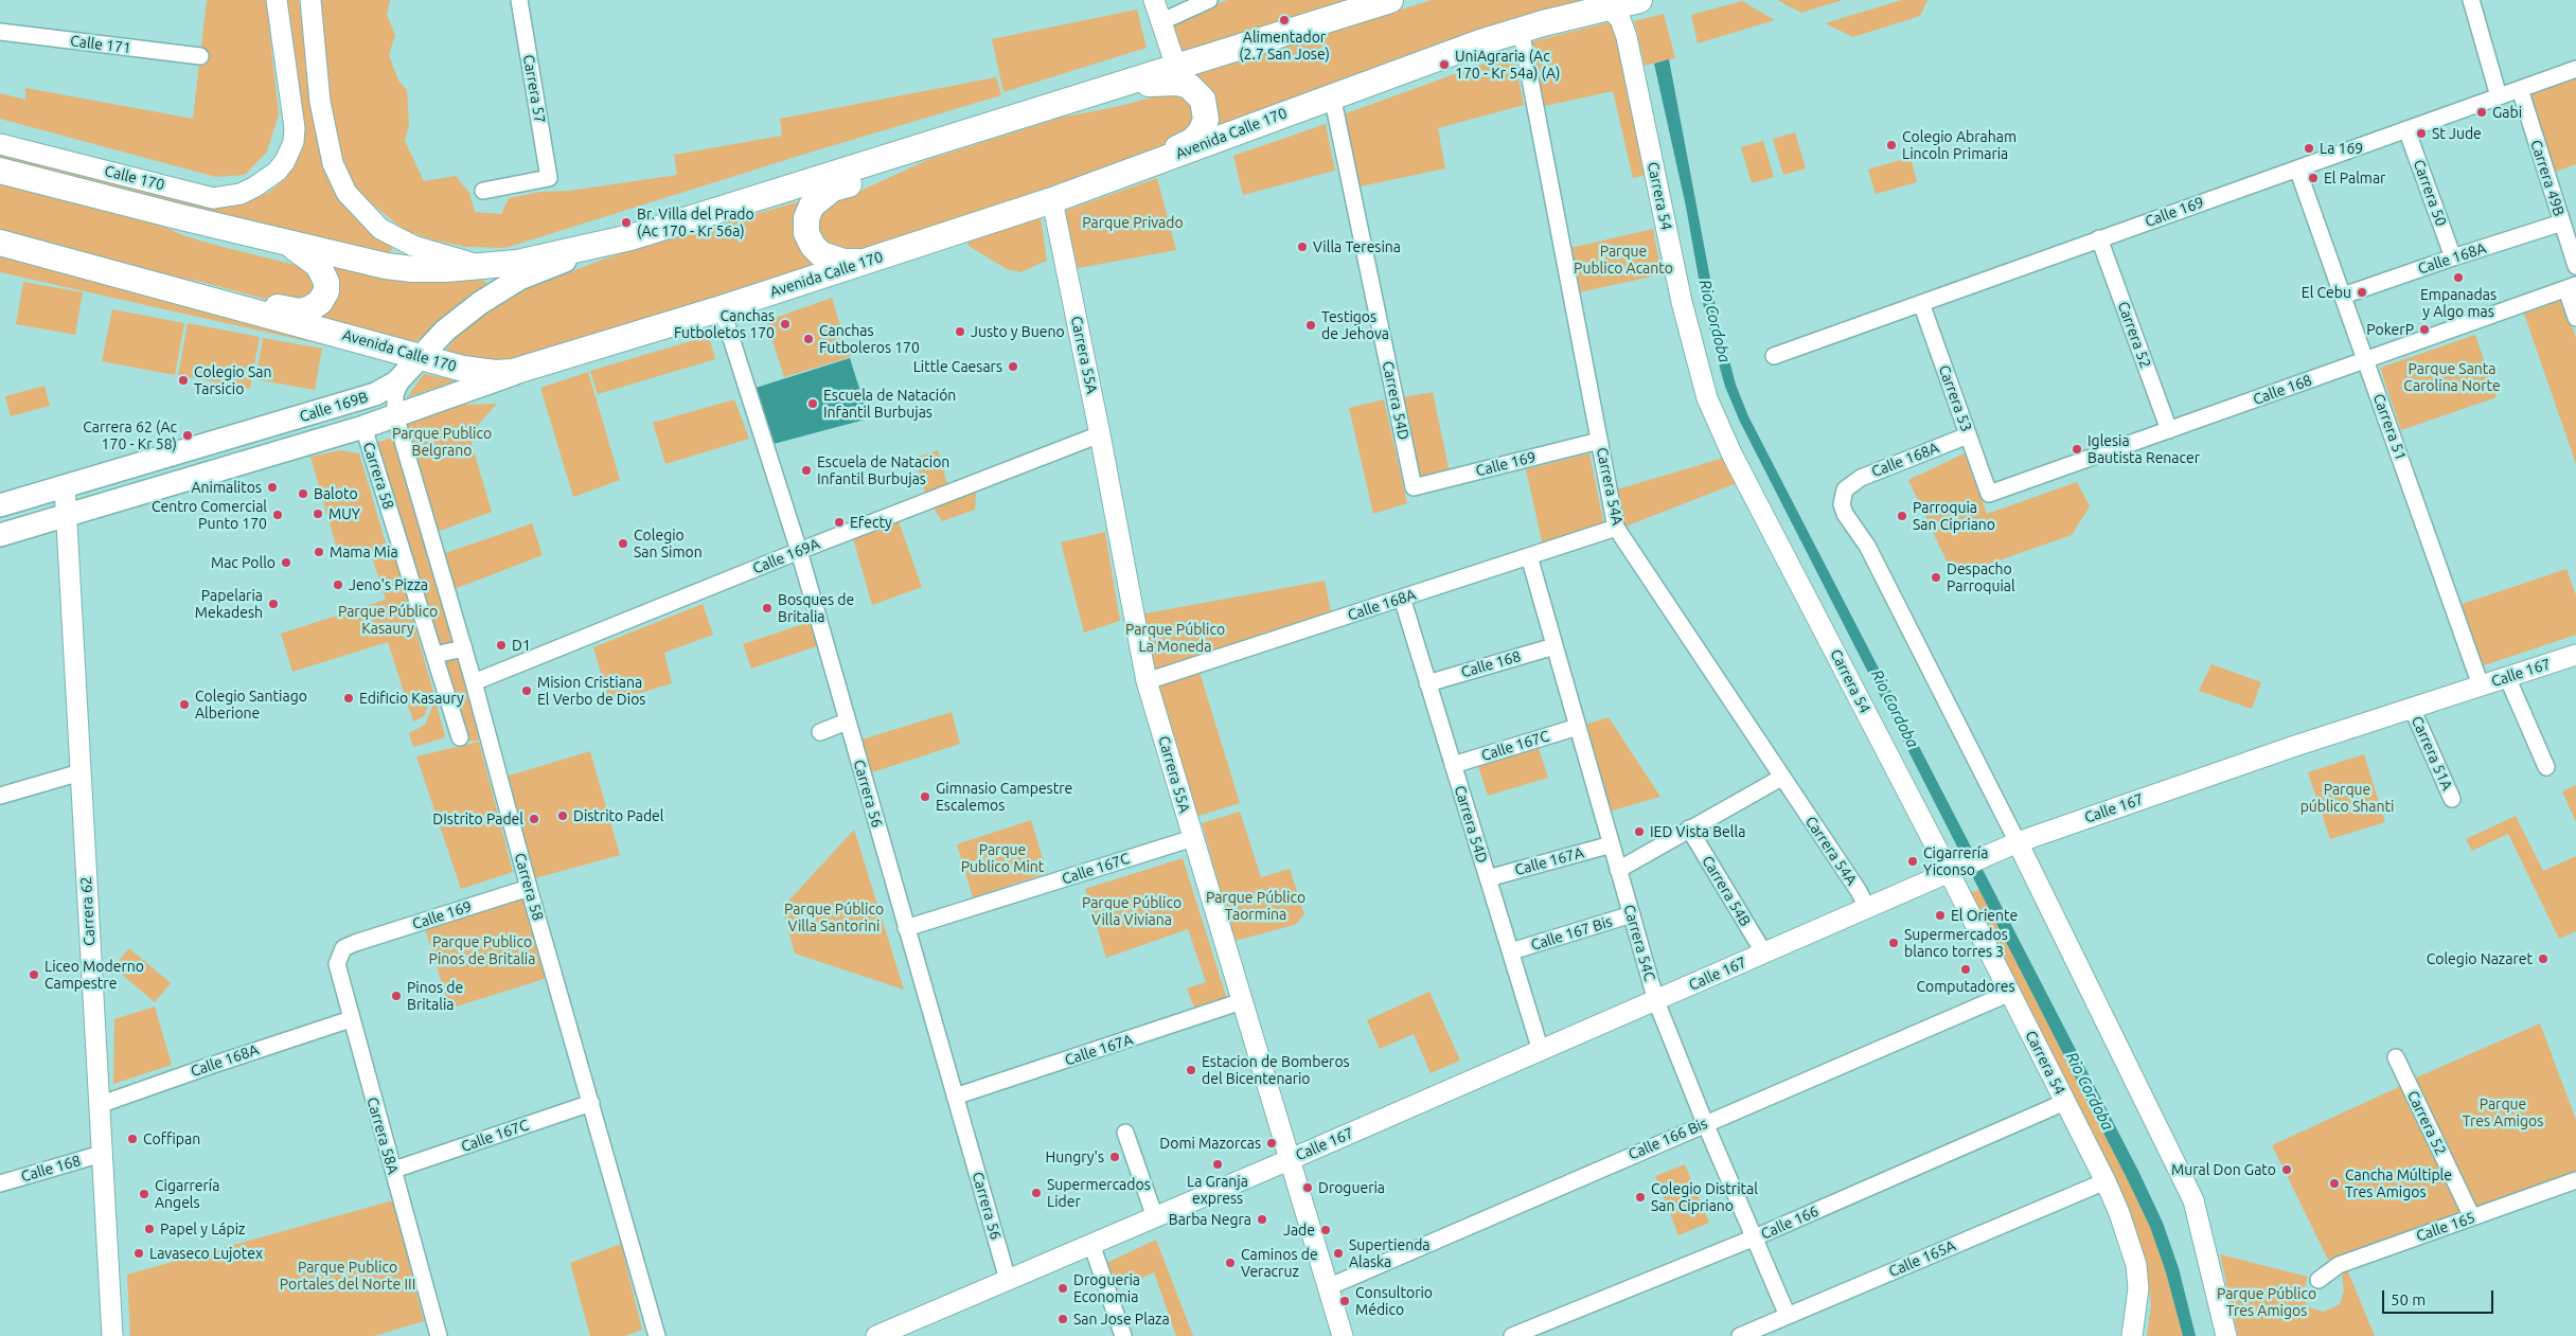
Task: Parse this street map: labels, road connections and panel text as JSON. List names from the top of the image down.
{
  "streets": {
    "main road": ["Avenida Calle 170", "Calle 169B"],
    "street": [
      "Calle 171",
      "Carrera 57",
      "Calle 170",
      "Carrera 49B",
      "Carrera 50",
      "Carrera 54",
      "Calle 169",
      "Calle 168A",
      "Carrera 52",
      "Carrera 55A",
      "Calle 168",
      "Carrera 53",
      "Carrera 54D",
      "Carrera 51",
      "Carrera 58",
      "Carrera 54A",
      "Calle 169A",
      "Calle 167",
      "Calle 167C",
      "Carrera 51A",
      "Carrera 56",
      "Calle 167A",
      "Carrera 54B",
      "Carrera 62",
      "Calle 167 Bis",
      "Carrera 54C",
      "Carrera 58A",
      "Calle 166 Bis",
      "Calle 166",
      "Calle 165",
      "Calle 165A"
    ]
  },
  "crossings": [
    ["Avenida Calle 170", "Carrera 54"],
    ["Avenida Calle 170", "Carrera 55A"],
    ["Avenida Calle 170", "Carrera 54D"],
    ["Avenida Calle 170", "Calle 169B"],
    ["Avenida Calle 170", "Carrera 54A"],
    ["Avenida Calle 170", "Carrera 56"],
    ["Carrera 49B", "Calle 169"],
    ["Carrera 49B", "Calle 168A"],
    ["Carrera 50", "Calle 169"],
    ["Carrera 50", "Calle 168A"],
    ["Carrera 54", "Calle 167"],
    ["Carrera 54", "Calle 166 Bis"],
    ["Carrera 54", "Calle 166"],
    ["Carrera 54", "Calle 165A"],
    ["Calle 169", "Carrera 52"],
    ["Calle 169", "Carrera 53"],
    ["Calle 169", "Carrera 54D"],
    ["Calle 169", "Carrera 51"],
    ["Calle 169", "Carrera 58"],
    ["Calle 169", "Carrera 54A"],
    ["Calle 169", "Carrera 58A"],
    ["Calle 168A", "Carrera 55A"],
    ["Calle 168A", "Carrera 53"],
    ["Calle 168A", "Carrera 54D"],
    ["Calle 168A", "Carrera 51"],
    ["Calle 168A", "Carrera 54A"],
    ["Calle 168A", "Calle 167"],
    ["Calle 168A", "Carrera 62"],
    ["Calle 168A", "Carrera 54C"],
    ["Calle 168A", "Carrera 58A"],
    ["Carrera 52", "Calle 168"],
    ["Carrera 52", "Calle 165"],
    ["Carrera 55A", "Calle 169A"],
    ["Carrera 55A", "Calle 167"],
    ["Carrera 55A", "Calle 167C"],
    ["Carrera 55A", "Calle 167A"],
    ["Carrera 55A", "Calle 166 Bis"],
    ["Calle 168", "Carrera 53"],
    ["Calle 168", "Carrera 54D"],
    ["Calle 168", "Carrera 51"],
    ["Calle 168", "Carrera 62"],
    ["Calle 168", "Carrera 54C"],
    ["Carrera 54D", "Calle 167"],
    ["Carrera 54D", "Calle 167C"],
    ["Carrera 54D", "Calle 167A"],
    ["Carrera 54D", "Calle 167 Bis"],
    ["Calle 169B", "Carrera 58"],
    ["Calle 169B", "Carrera 62"],
    ["Carrera 51", "Calle 167"],
    ["Carrera 58", "Calle 169A"],
    ["Carrera 58", "Calle 167C"],
    ["Carrera 54A", "Calle 167"],
    ["Calle 169A", "Carrera 56"],
    ["Calle 167", "Carrera 51A"],
    ["Calle 167", "Carrera 56"],
    ["Calle 167", "Carrera 54B"],
    ["Calle 167", "Carrera 54C"],
    ["Calle 167C", "Carrera 56"],
    ["Calle 167C", "Carrera 54C"],
    ["Carrera 56", "Calle 167A"],
    ["Calle 167A", "Carrera 54C"],
    ["Calle 167 Bis", "Carrera 54C"],
    ["Carrera 54C", "Calle 166 Bis"],
    ["Carrera 54C", "Calle 166"],
    ["Carrera 54C", "Calle 165A"]
  ],
  "water": ["Rio Cordoba"],
  "parks": [
    "Parque Privado",
    "Parque Publico Acanto",
    "Parque Santa Carolina Norte",
    "Parque Publico Belgrano",
    "Parque Público Kasaury",
    "Parque Público La Moneda",
    "Parque público Shanti",
    "Parque Publico Mint",
    "Parque Público Taormina",
    "Parque Público Villa Viviana",
    "Parque Público Villa Santorini",
    "Parque Publico Pinos de Britalia",
    "Parque Tres Amigos",
    "Parque Publico Portales del Norte III",
    "Parque Público Tres Amigos"
  ],
  "places": [
    "Alimentador (2.7 San Jose)",
    "UniAgraria (Ac 170 - Kr 54a) (A)",
    "Gabi",
    "St Jude",
    "Colegio Abraham Lincoln Primaria",
    "La 169",
    "El Palmar",
    "Br. Villa del Prado (Ac 170 - Kr 56a)",
    "Villa Teresina",
    "Empanadas y Algo mas",
    "El Cebu",
    "Canchas Futboletos 170",
    "Testigos de Jehova",
    "PokerP",
    "Justo y Bueno",
    "Canchas Futboleros 170",
    "Little Caesars",
    "Colegio San Tarsicio",
    "Escuela de Natación Infantil Burbujas",
    "Carrera 62 (Ac 170 - Kr 58)",
    "Iglesia Bautista Renacer",
    "Escuela de Natacion Infantil Burbujas",
    "Animalitos",
    "Baloto",
    "MUY",
    "Centro Comercial Punto 170",
    "Parroquia San Cipriano",
    "Efecty",
    "Colegio San Simon",
    "Mama Mia",
    "Mac Pollo",
    "Despacho Parroquial",
    "Jeno's Pizza",
    "Papelaria Mekadesh",
    "Bosques de Britalia",
    "D1",
    "Mision Cristiana El Verbo de Dios",
    "Edificio Kasaury",
    "Colegio Santiago Alberione",
    "Gimnasio Campestre Escalemos",
    "Distrito Padel",
    "DIstrito Padel",
    "IED Vista Bella",
    "Cigarrería Yiconso",
    "El Oriente",
    "Supermercados blanco torres 3",
    "Colegio Nazaret",
    "Computadores",
    "Liceo Moderno Campestre",
    "Pinos de Britalia",
    "Estacion de Bomberos del Bicentenario",
    "Coffipan",
    "Domi Mazorcas",
    "Hungry's",
    "La Granja express",
    "Mural Don Gato",
    "Cancha Múltiple Tres Amigos",
    "Drogueria",
    "Supermercados Lider",
    "Cigarrería Angels",
    "Colegio Distrital San Cipriano",
    "Barba Negra",
    "Papel y Lápiz",
    "Jade",
    "Lavaseco Lujotex",
    "Supertienda Alaska",
    "Caminos de Veracruz",
    "Drogueria Economia",
    "Consultorio Médico",
    "San Jose Plaza"
  ],
  "scale_bar": "50 m"
}
